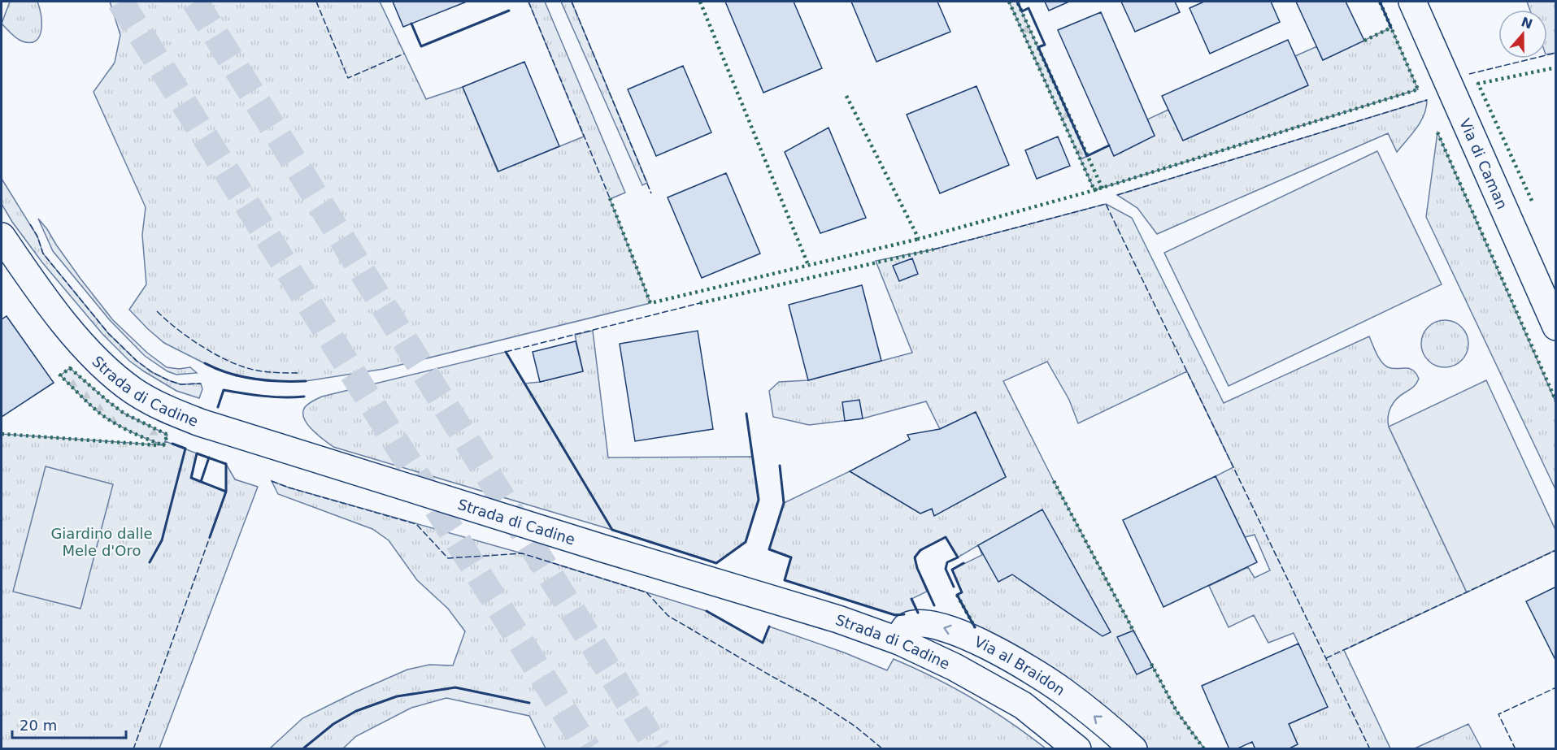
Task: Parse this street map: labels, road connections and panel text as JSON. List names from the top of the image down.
{
  "streets": {
    "street": ["Via di Caman", "Strada di Cadine", "Via al Braidon"]
  },
  "crossings": [
    ["Strada di Cadine", "Via al Braidon"]
  ],
  "one_way": ["Via al Braidon"],
  "parks": ["Giardino dalle Mele d'Oro"],
  "scale_bar": "20 m",
  "north": "top"
}
